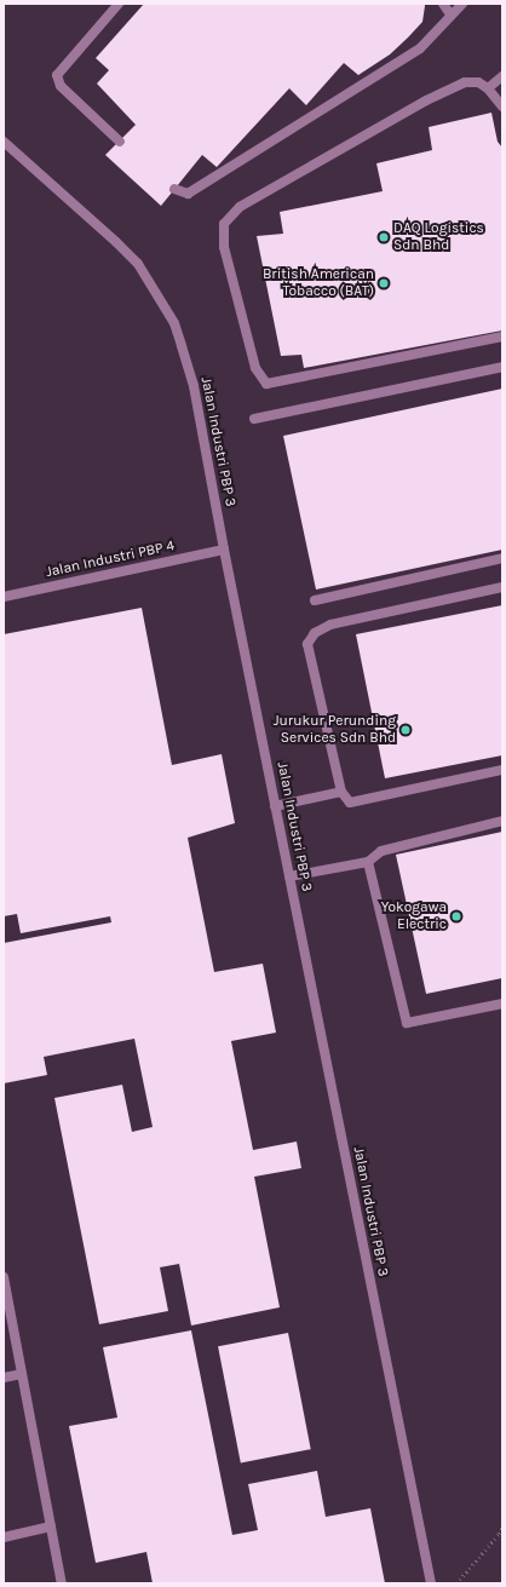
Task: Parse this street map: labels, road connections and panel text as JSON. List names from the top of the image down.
{
  "streets": {
    "street": ["Jalan Industri PBP 3", "Jalan Industri PBP 4"]
  },
  "crossings": [
    ["Jalan Industri PBP 3", "Jalan Industri PBP 4"]
  ],
  "places": [
    "DAQ Logistics Sdn Bhd",
    "British American Tobacco (BAT)",
    "Jurukur Perunding Services Sdn Bhd",
    "Yokogawa Electric"
  ]
}
